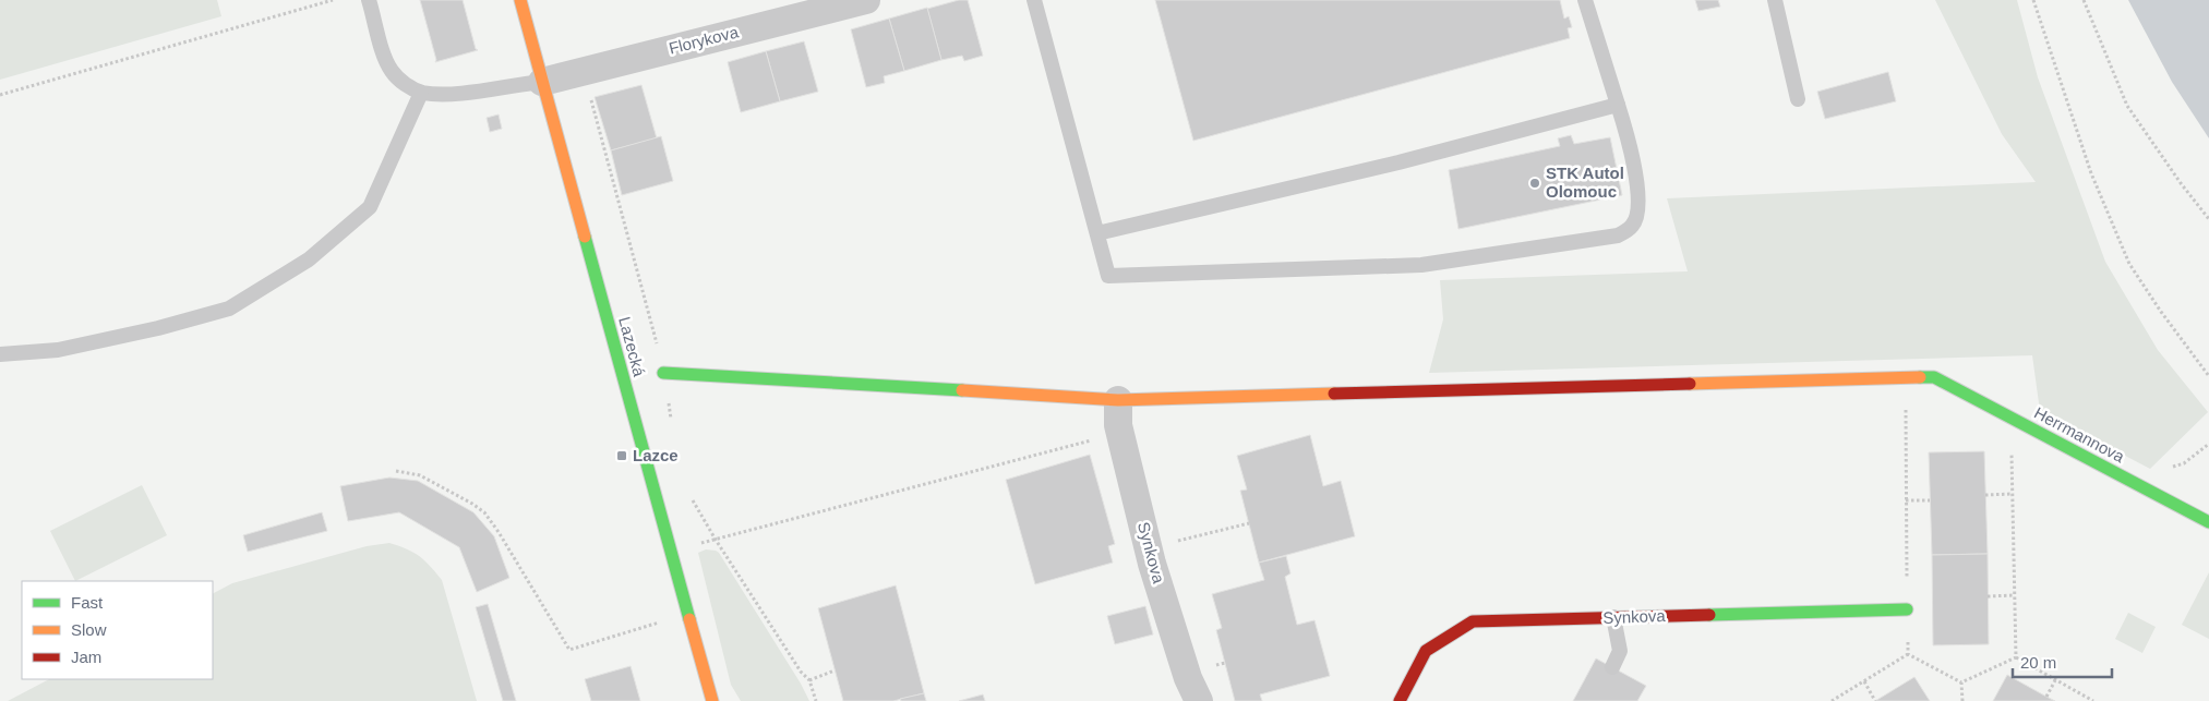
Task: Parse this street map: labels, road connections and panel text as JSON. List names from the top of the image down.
{
  "streets": {
    "street": [
      "Florykova",
      "Lazecká",
      "Herrmannova",
      "Synkova"
    ]
  },
  "crossings": [
    ["Florykova", "Lazecká"]
  ],
  "places": {
    "other": ["STK Autol Olomouc"],
    "transit": ["Lazce"]
  },
  "legend": ["Fast", "Slow", "Jam"],
  "scale_bar": "20 m"
}
